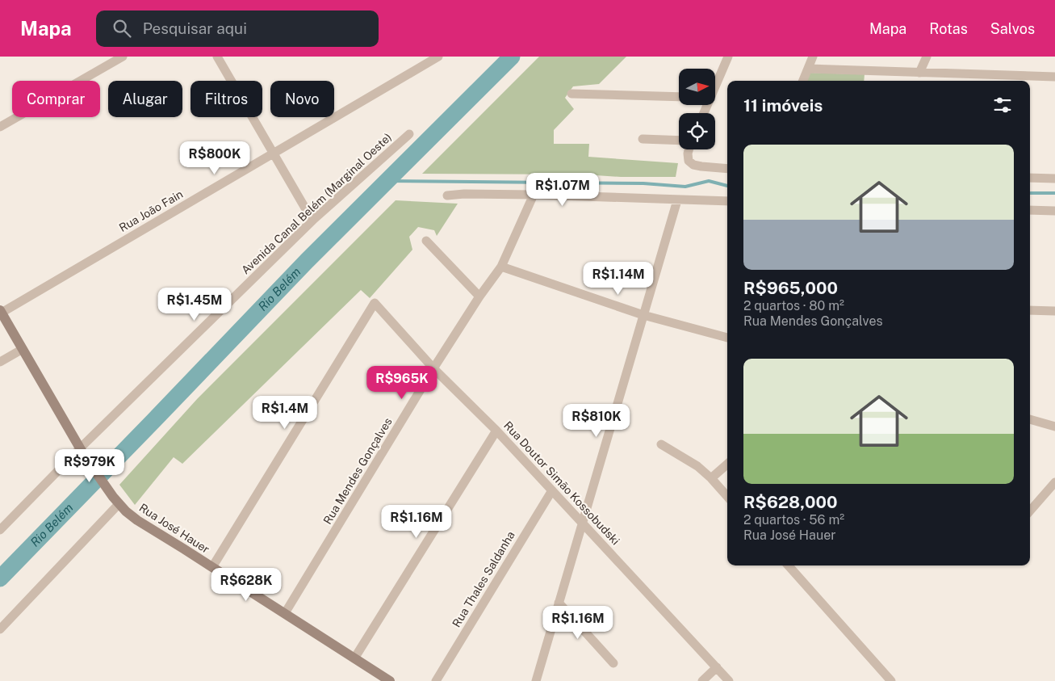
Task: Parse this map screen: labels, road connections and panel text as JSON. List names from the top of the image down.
{
  "streets": {
    "main road": ["Rua José Hauer"],
    "street": [
      "Avenida Canal Belém (Marginal Oeste)",
      "Rua João Fain",
      "Rua Mendes Gonçalves",
      "Rua Doutor Simão Kossobudski",
      "Rua Thales Saldanha"
    ]
  },
  "crossings": [
    ["Avenida Canal Belém (Marginal Oeste)", "Rua José Hauer"],
    ["Rua João Fain", "Rua José Hauer"],
    ["Rua Mendes Gonçalves", "Rua Doutor Simão Kossobudski"],
    ["Rua Mendes Gonçalves", "Rua José Hauer"],
    ["Rua Doutor Simão Kossobudski", "Rua José Hauer"],
    ["Rua Doutor Simão Kossobudski", "Rua Thales Saldanha"]
  ],
  "water": ["Rio Belém"],
  "north": "right",
  "page": {
    "header": "Mapa",
    "search": "Pesquisar aqui",
    "nav": ["Mapa", "Rotas", "Salvos"],
    "chip": [
      "Comprar",
      "Alugar",
      "Filtros",
      "Novo"
    ],
    "heading": "11 imóveis",
    "list": [
      {
        "name": "R$965,000",
        "note": "2 quartos · 80 m² · Rua Mendes Gonçalves"
      },
      {
        "name": "R$628,000",
        "note": "2 quartos · 56 m² · Rua José Hauer"
      }
    ],
    "price": [
      "R$800K",
      "R$1.07M",
      "R$1.14M",
      "R$1.45M",
      "R$965K",
      "R$1.4M",
      "R$810K",
      "R$979K",
      "R$1.16M",
      "R$628K",
      "R$1.16M"
    ]
  }
}
